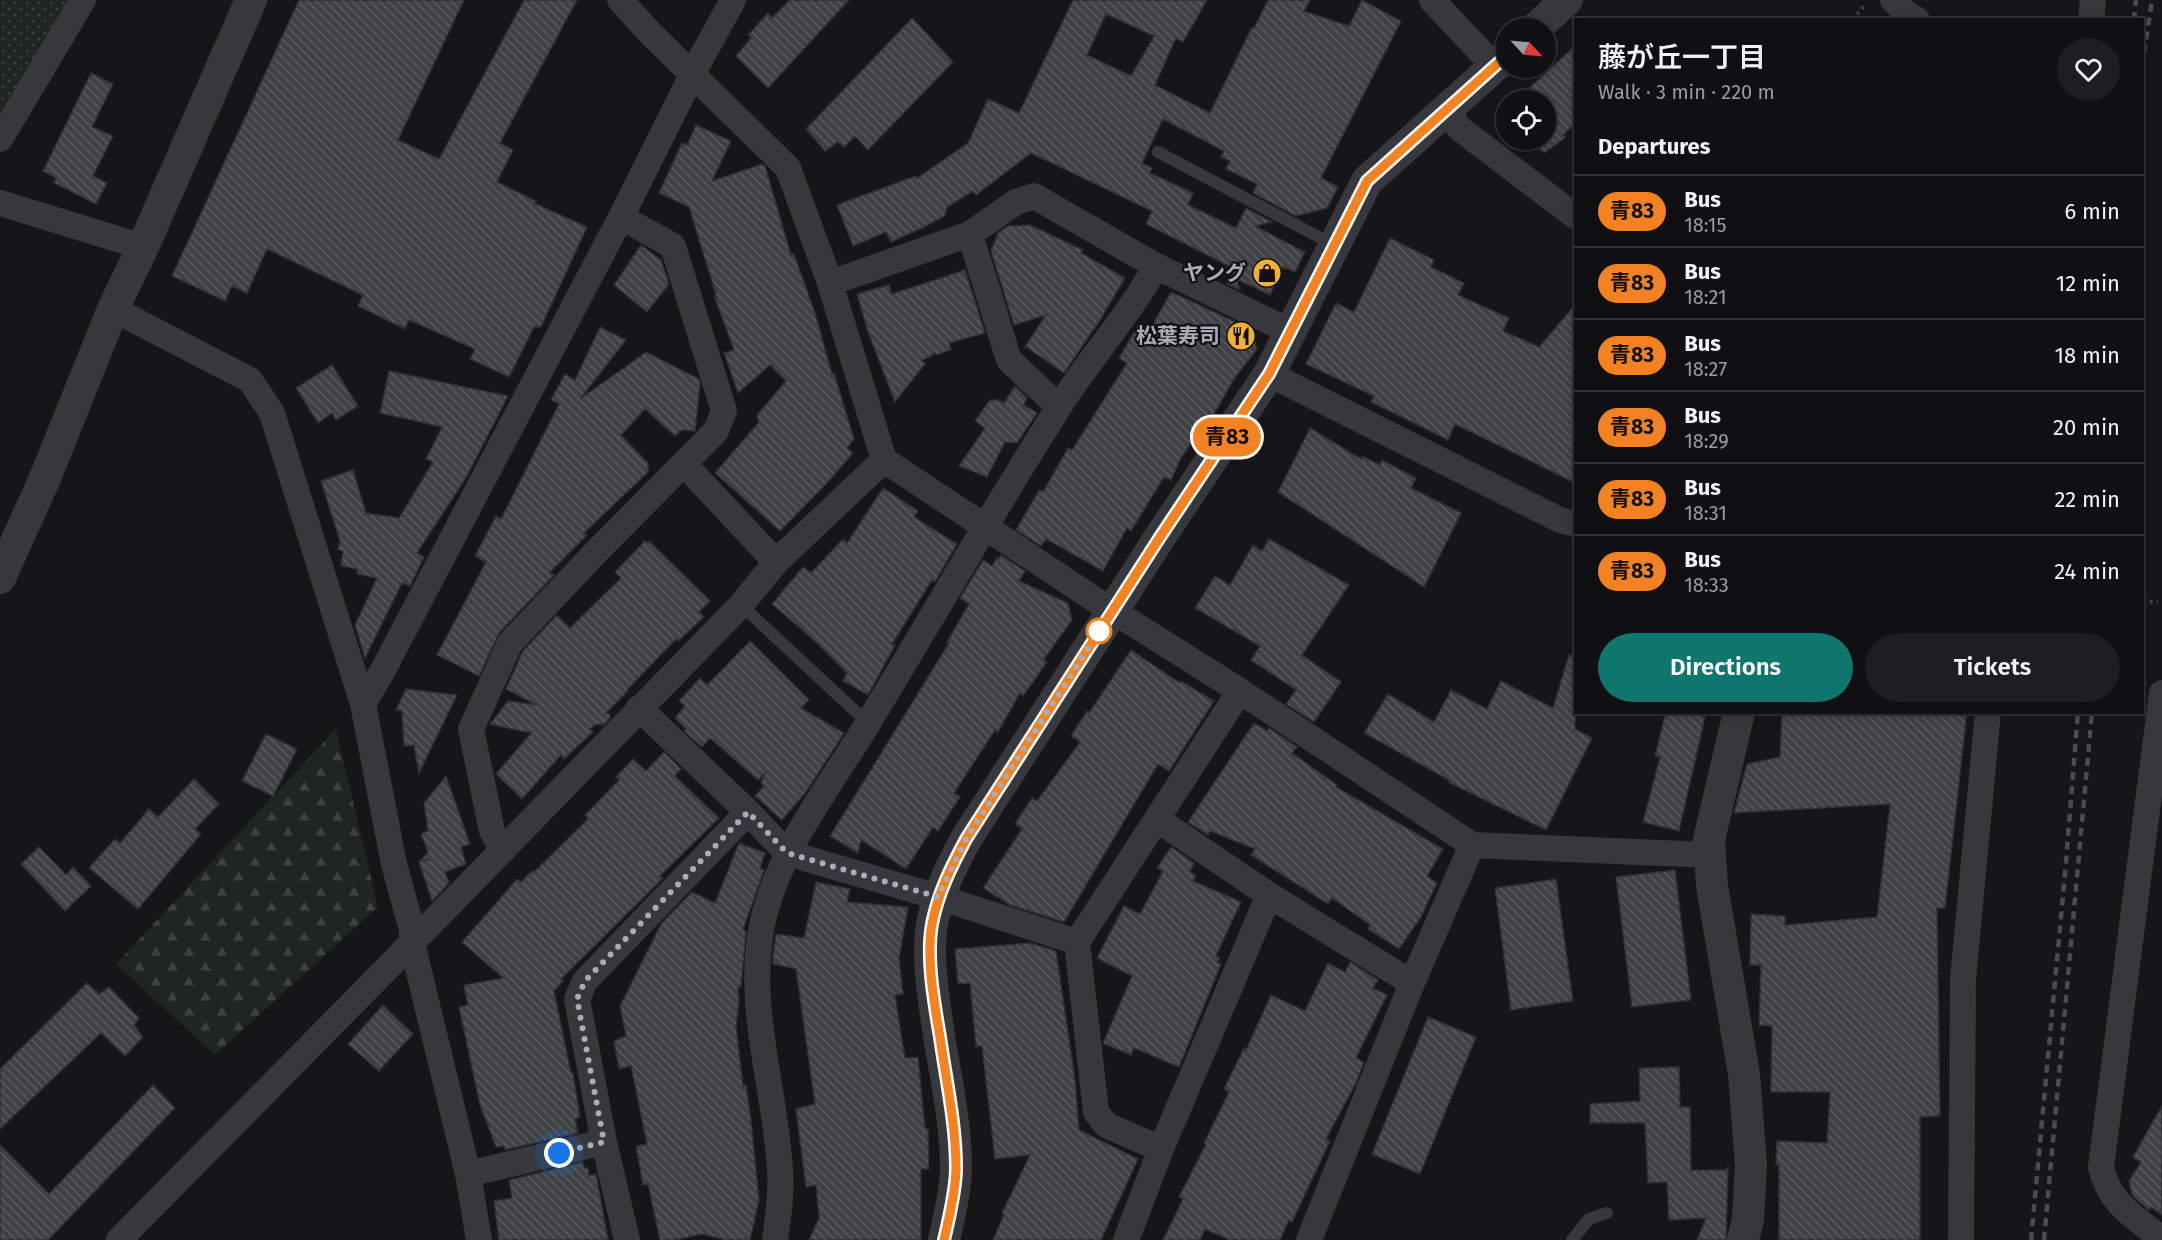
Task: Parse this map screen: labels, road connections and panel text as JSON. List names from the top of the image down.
{
  "places": {
    "shop": ["ヤング"],
    "restaurant": ["松葉寿司"]
  },
  "lines": ["bus line 青83"],
  "north": "bottom right",
  "page": {
    "on_map": "青83",
    "heading": [
      ["藤が丘一丁目", "Walk · 3 min · 220 m"],
      "Departures"
    ],
    "list": [
      {
        "mark": "青83",
        "name": "Bus",
        "note": "18:15",
        "value": "6 min"
      },
      {
        "mark": "青83",
        "name": "Bus",
        "note": "18:21",
        "value": "12 min"
      },
      {
        "mark": "青83",
        "name": "Bus",
        "note": "18:27",
        "value": "18 min"
      },
      {
        "mark": "青83",
        "name": "Bus",
        "note": "18:29",
        "value": "20 min"
      },
      {
        "mark": "青83",
        "name": "Bus",
        "note": "18:31",
        "value": "22 min"
      },
      {
        "mark": "青83",
        "name": "Bus",
        "note": "18:33",
        "value": "24 min"
      }
    ],
    "buttons": ["Directions", "Tickets"]
  }
}
